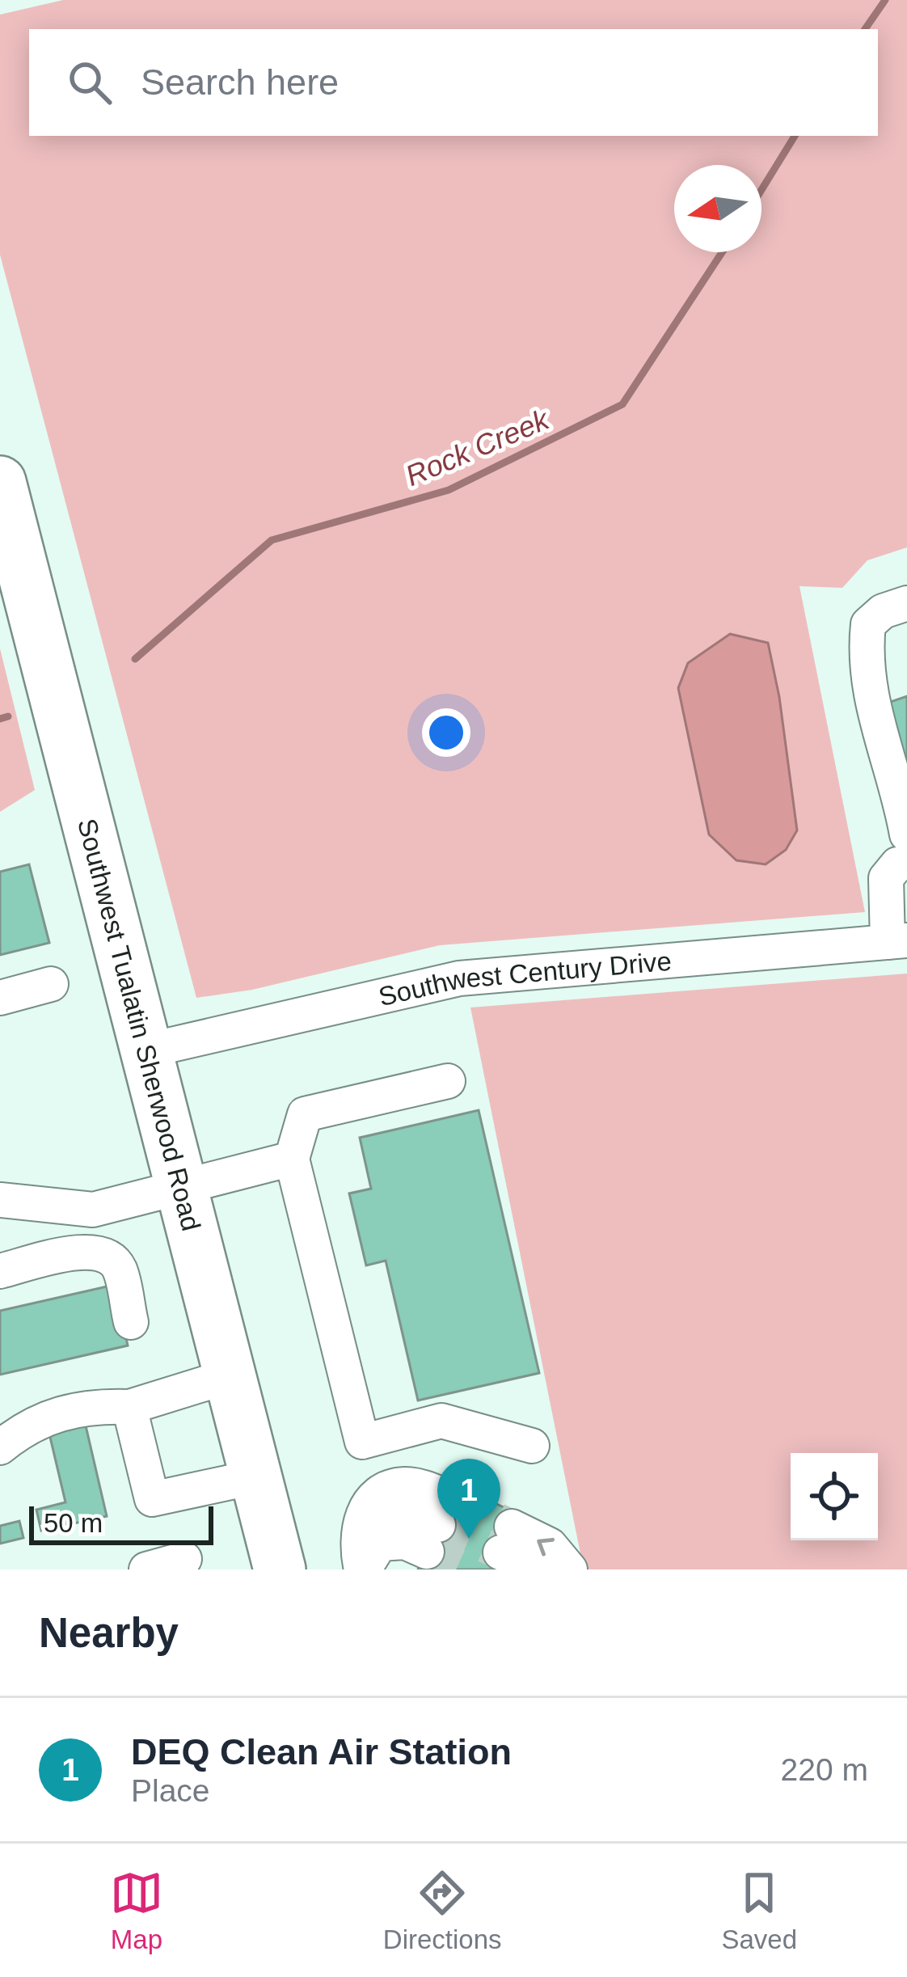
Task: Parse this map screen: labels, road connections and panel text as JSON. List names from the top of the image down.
{
  "streets": {
    "highway": ["Southwest Tualatin Sherwood Road"],
    "street": ["Southwest Century Drive"]
  },
  "crossings": [
    ["Southwest Century Drive", "Southwest Tualatin Sherwood Road"]
  ],
  "water": ["Rock Creek"],
  "scale_bar": "50 m",
  "north": "left",
  "page": {
    "search": "Search here",
    "pins": "1",
    "scale": "50 m",
    "heading": "Nearby",
    "list": [
      {
        "mark": "1",
        "name": "DEQ Clean Air Station",
        "note": "Place",
        "value": "220 m"
      }
    ],
    "nav": ["Map", "Directions", "Saved"]
  }
}
